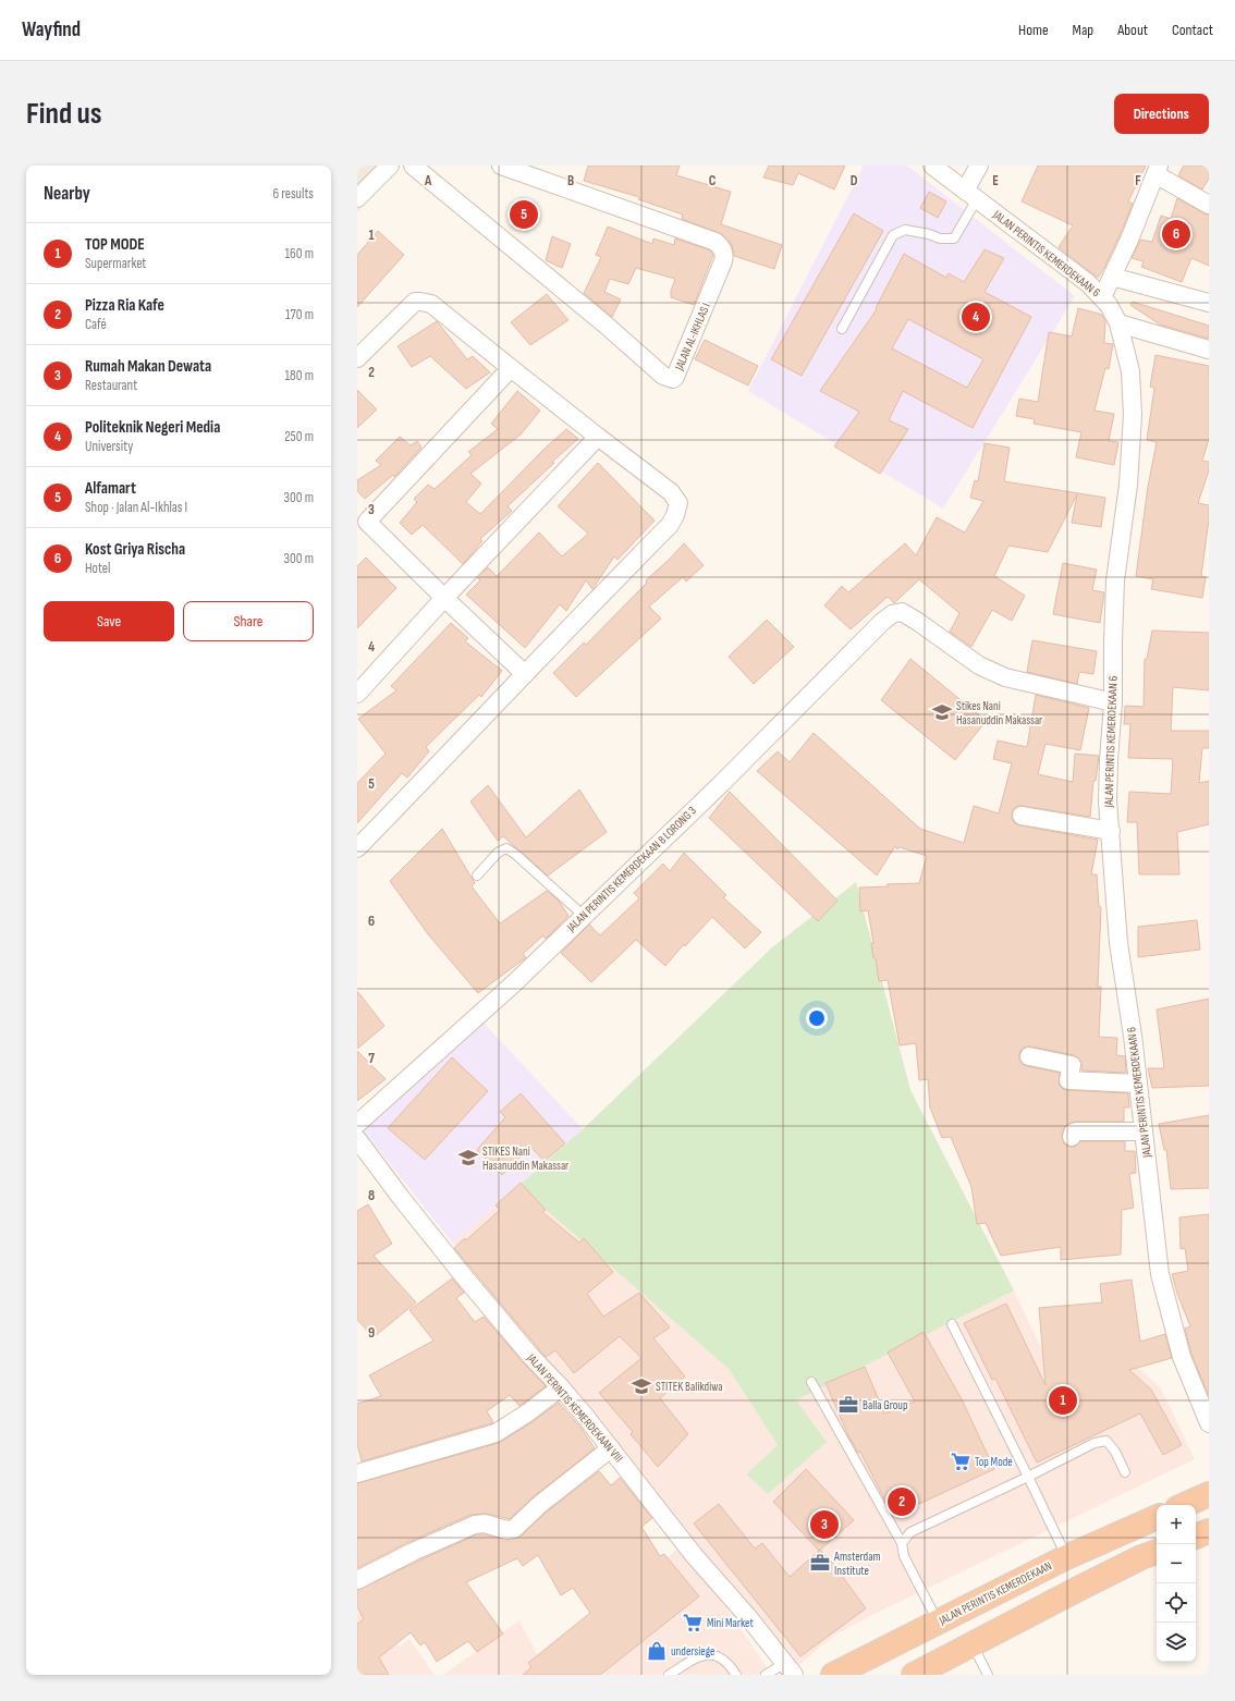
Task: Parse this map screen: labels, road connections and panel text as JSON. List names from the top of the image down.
{
  "streets": {
    "highway": ["JALAN PERINTIS KEMERDEKAAN"],
    "street": [
      "JALAN PERINTIS KEMERDEKAAN 6",
      "JALAN AL-IKHLAS I",
      "JALAN PERINTIS KEMERDEKAAN 8 LORONG 3",
      "JALAN PERINTIS KEMERDEKAAN VIII"
    ]
  },
  "crossings": [
    ["JALAN PERINTIS KEMERDEKAAN 6", "JALAN PERINTIS KEMERDEKAAN 8 LORONG 3"]
  ],
  "places": {
    "school or university": ["Stikes Nani Hasanuddin Makassar", "STIKES Nani Hasanuddin Makassar", "STITEK Balikdiwa"],
    "office": ["Balla Group", "Amsterdam Institute"],
    "supermarket": ["Top Mode", "Mini Market"],
    "shop": ["undersiege"]
  },
  "page": {
    "header": "Wayfind",
    "nav": [
      "Home",
      "Map",
      "About",
      "Contact"
    ],
    "buttons": [
      "Directions",
      ["Save", "Share"]
    ],
    "title": "Find us",
    "heading": ["Nearby", "6 results"],
    "pins": [
      "5",
      "6",
      "4",
      "1",
      "2",
      "3"
    ],
    "list": [
      {
        "mark": "1",
        "name": "TOP MODE",
        "note": "Supermarket",
        "value": "160 m"
      },
      {
        "mark": "2",
        "name": "Pizza Ria Kafe",
        "note": "Café",
        "value": "170 m"
      },
      {
        "mark": "3",
        "name": "Rumah Makan Dewata",
        "note": "Restaurant",
        "value": "180 m"
      },
      {
        "mark": "4",
        "name": "Politeknik Negeri Media",
        "note": "University",
        "value": "250 m"
      },
      {
        "mark": "5",
        "name": "Alfamart",
        "note": "Shop · Jalan Al-Ikhlas I",
        "value": "300 m"
      },
      {
        "mark": "6",
        "name": "Kost Griya Rischa",
        "note": "Hotel",
        "value": "300 m"
      }
    ],
    "map_buttons": ["+", "−"]
  },
  "grid": {
    "columns": [
      "A",
      "B",
      "C",
      "D",
      "E",
      "F"
    ],
    "rows": [
      "1",
      "2",
      "3",
      "4",
      "5",
      "6",
      "7",
      "8",
      "9"
    ]
  }
}
